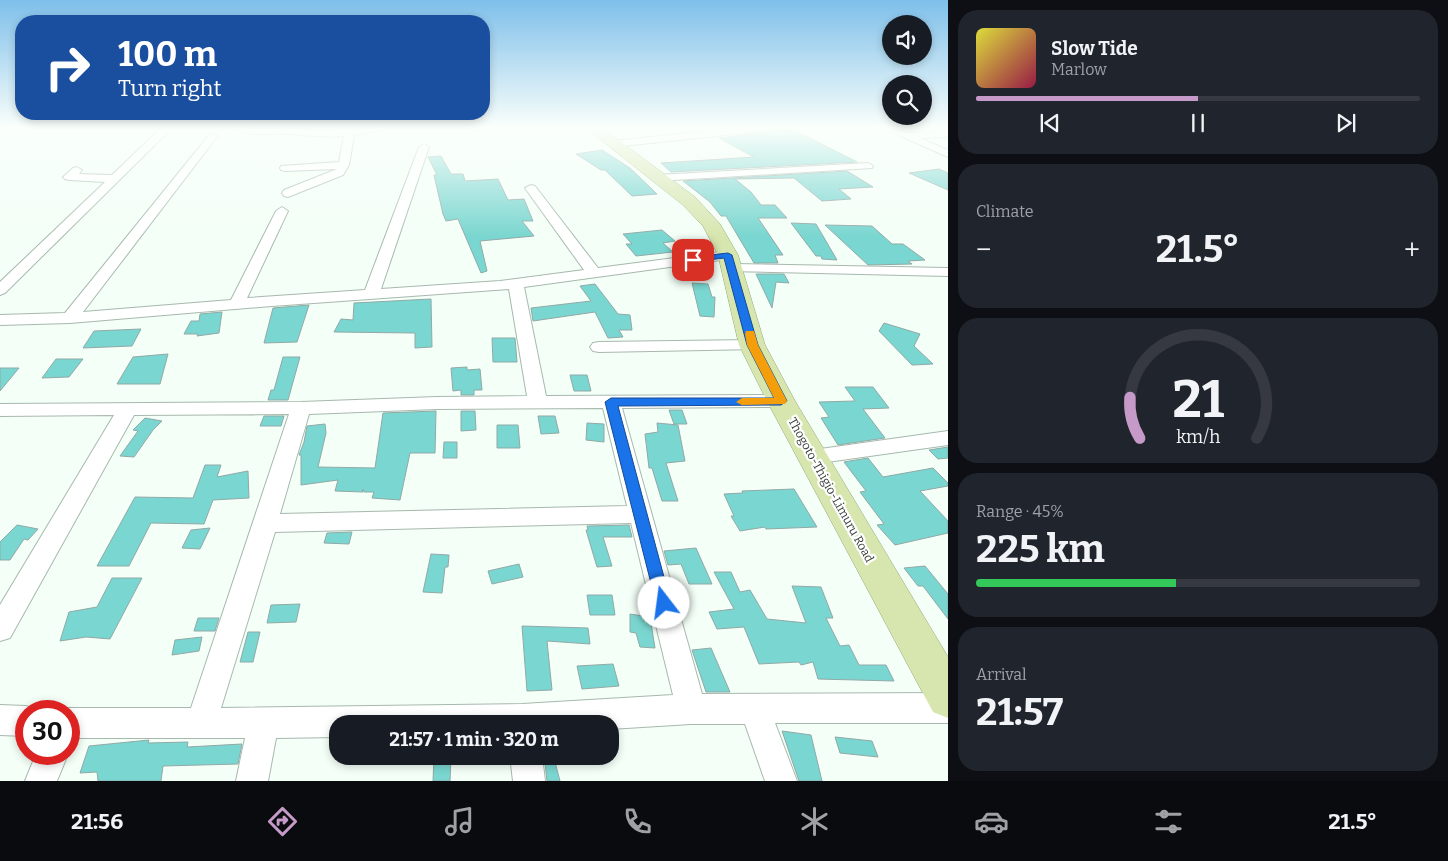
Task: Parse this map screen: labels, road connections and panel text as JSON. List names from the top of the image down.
{
  "streets": {
    "highway": ["Thogoto-Thigio-Limuru Road"]
  },
  "page": {
    "turn": ["100 m", "Turn right"],
    "song": ["Slow Tide", "Marlow"],
    "tile": [
      "Climate",
      ["Range · 45%", "225 km"],
      ["Arrival", "21:57"]
    ],
    "heat": ["−", "21.5°", "+"],
    "limit": "30",
    "trip": "21:57 · 1 min · 320 m",
    "tabs": ["21:56", "21.5°"],
    "gauge": ["21", "km/h"]
  }
}
